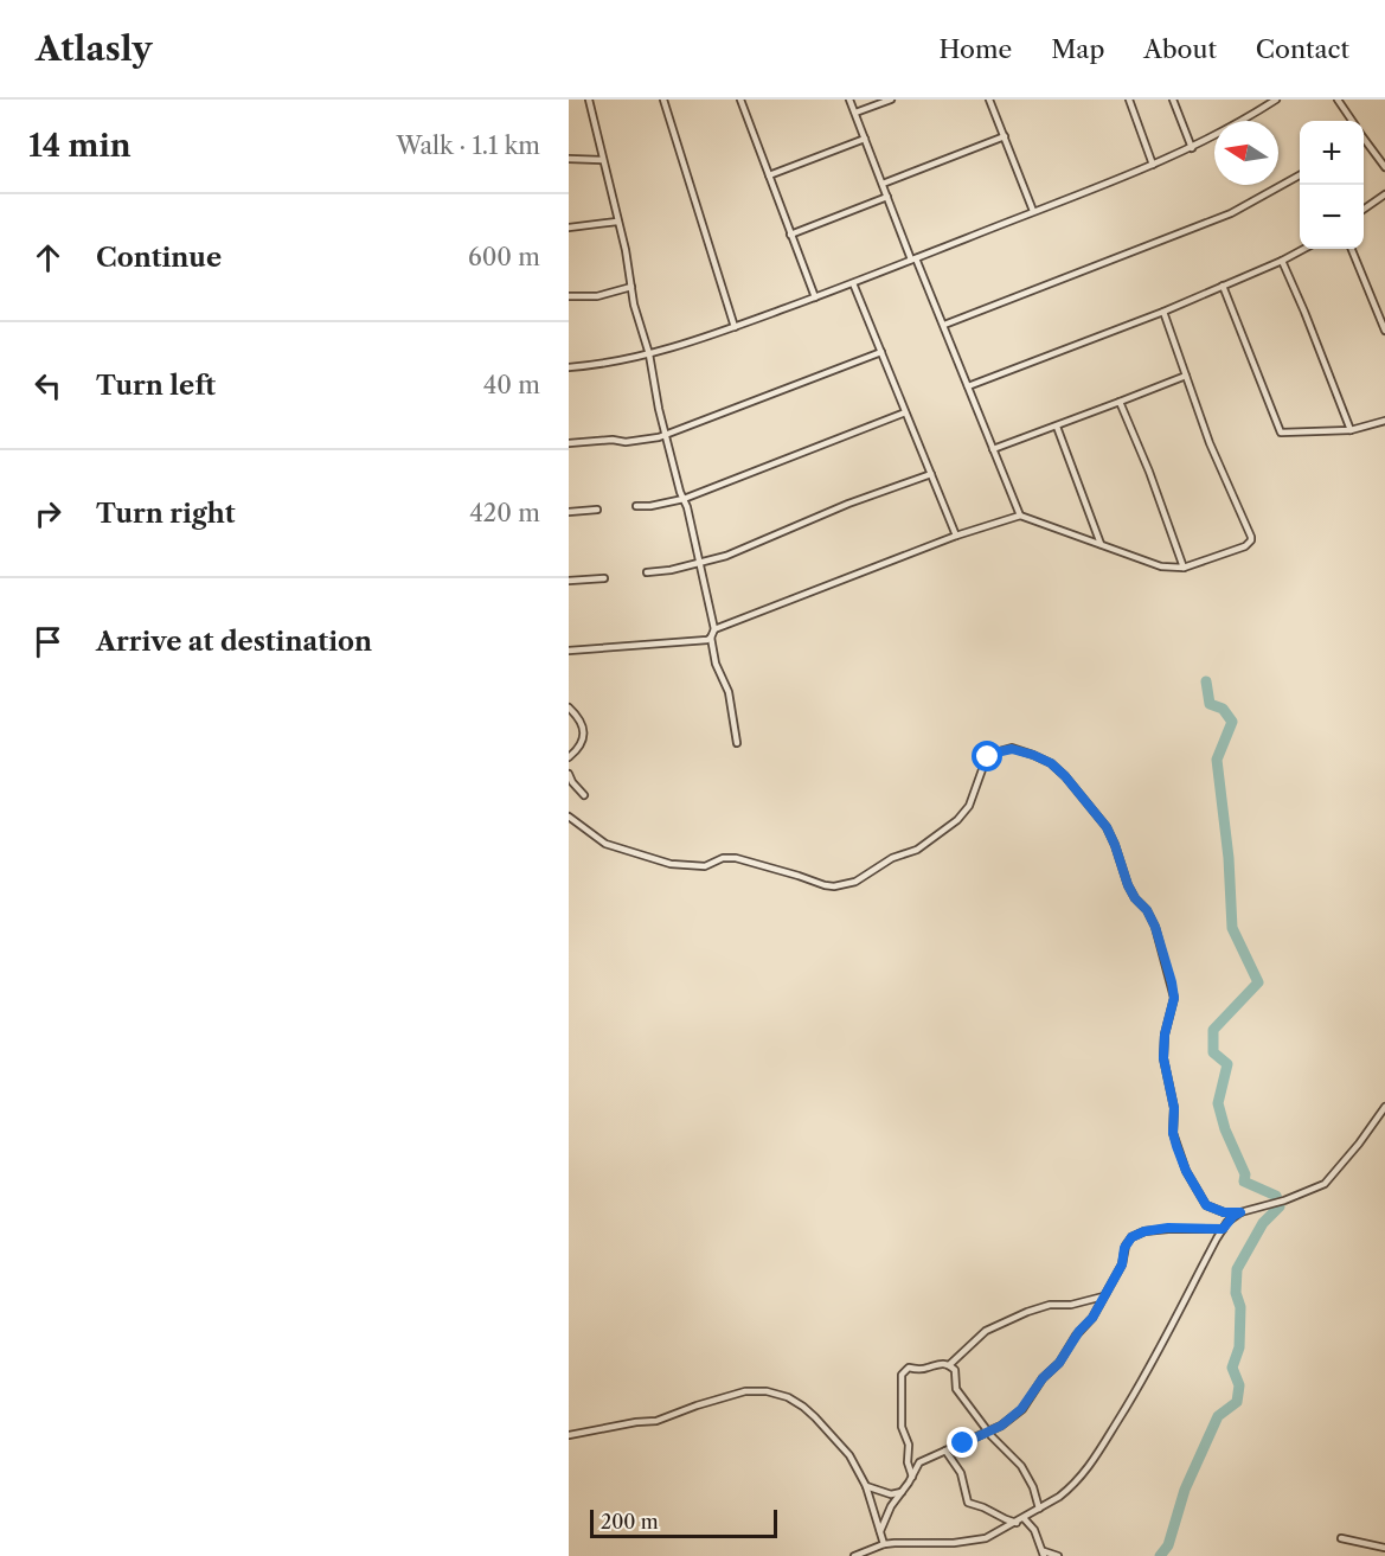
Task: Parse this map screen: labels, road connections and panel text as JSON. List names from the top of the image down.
{
  "scale_bar": "200 m",
  "north": "left",
  "page": {
    "header": "Atlasly",
    "nav": [
      "Home",
      "Map",
      "About",
      "Contact"
    ],
    "heading": ["14 min", "Walk · 1.1 km"],
    "map_buttons": ["+", "−"],
    "list": [
      ["Continue", "600 m"],
      ["Turn left", "40 m"],
      ["Turn right", "420 m"],
      "Arrive at destination"
    ],
    "scale": "200 m"
  }
}
